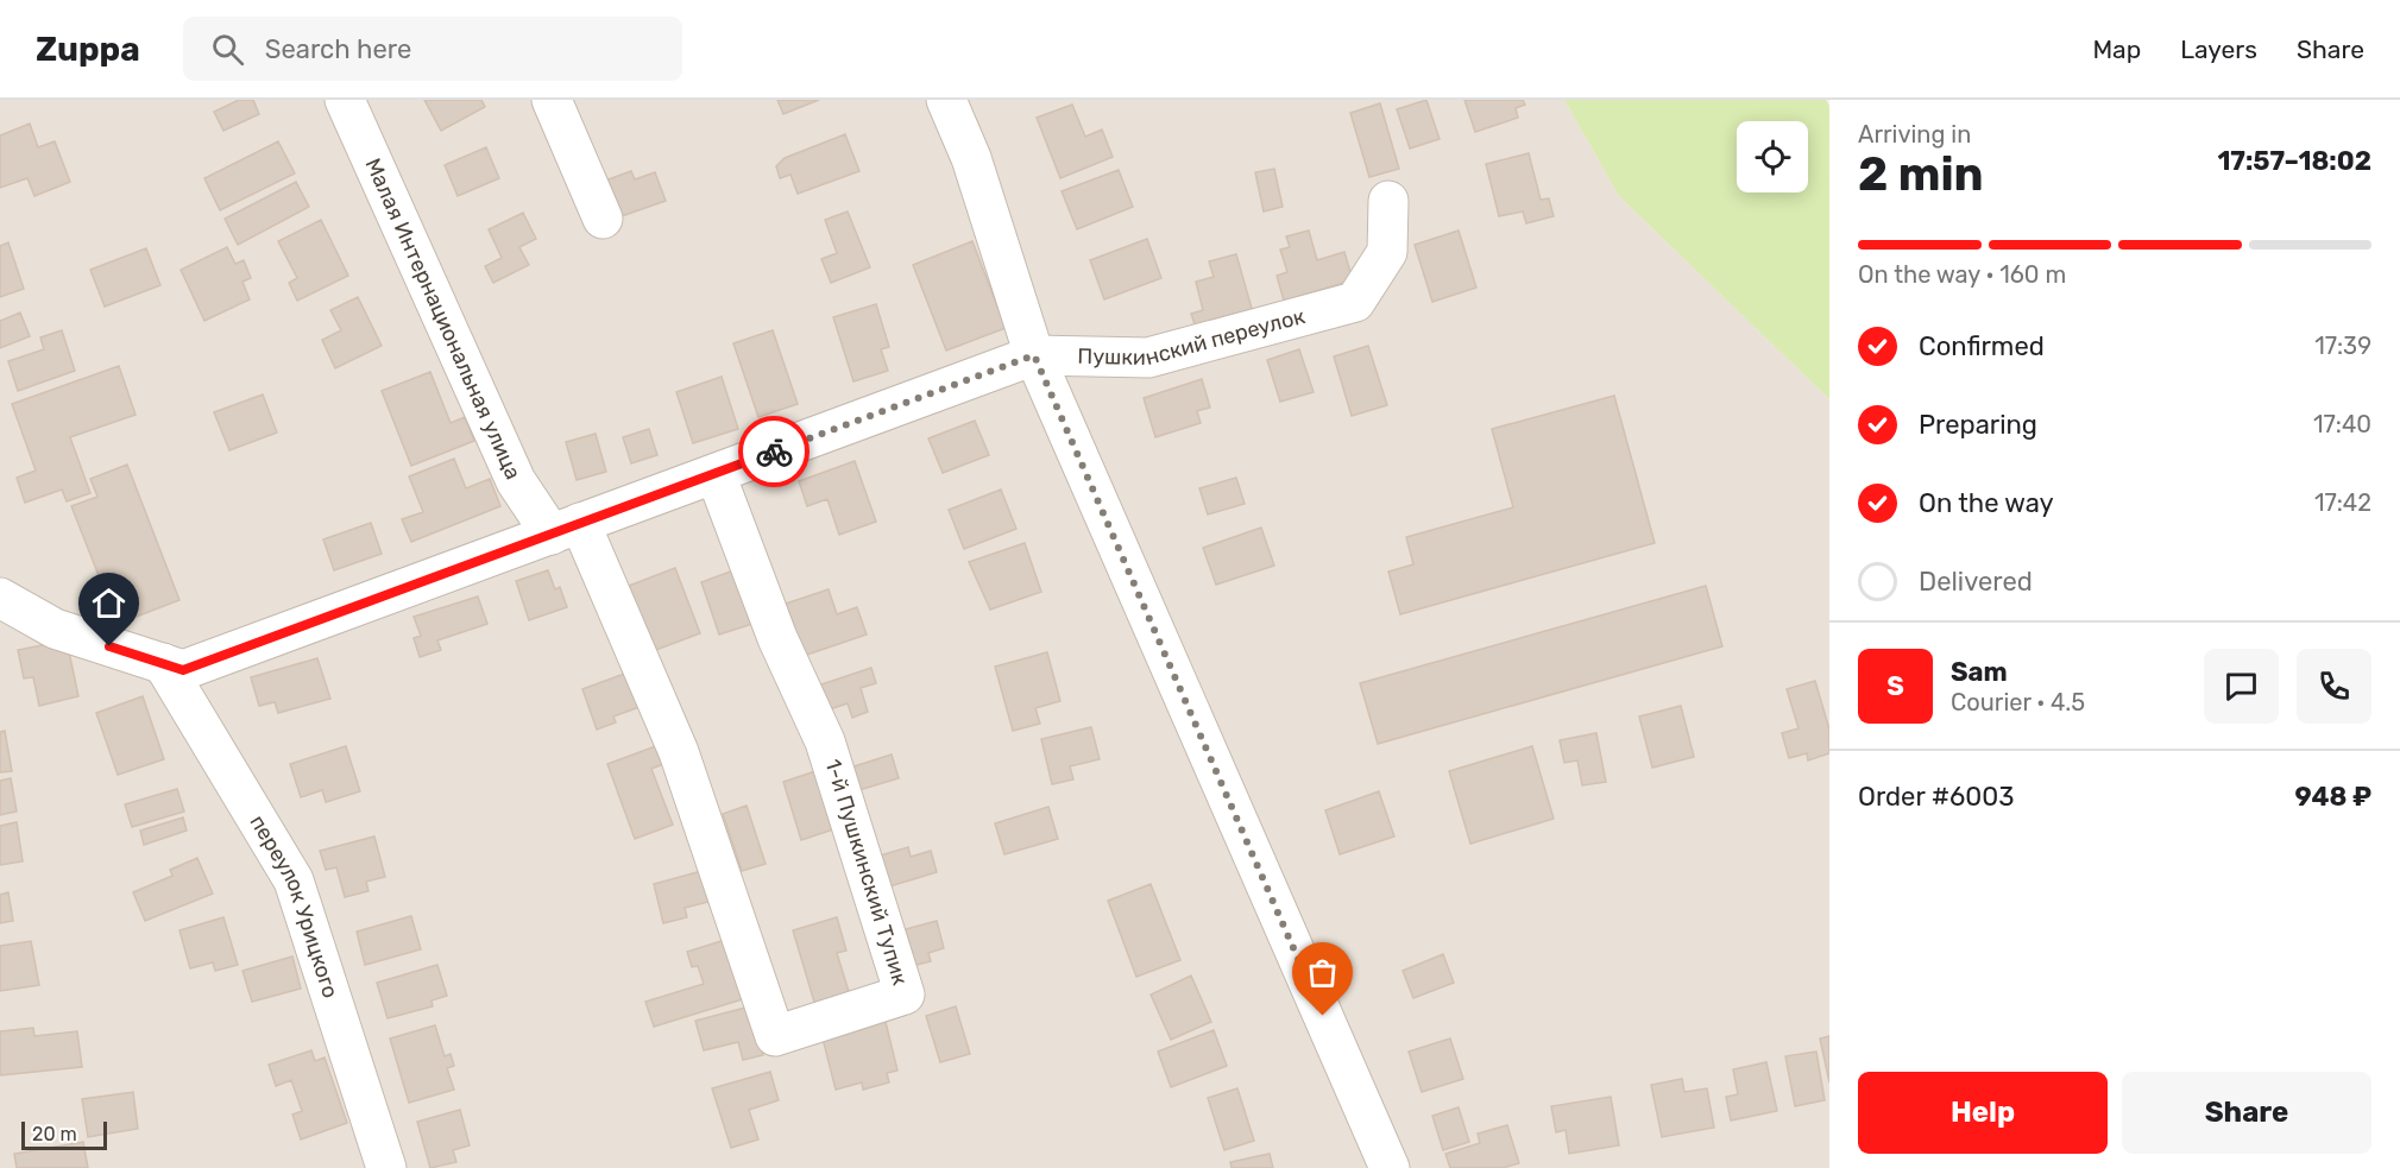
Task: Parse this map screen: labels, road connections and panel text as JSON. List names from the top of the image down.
{
  "streets": {
    "street": [
      "Малая Интернациональная улица",
      "Пушкинский переулок",
      "1-й Пушкинский Тупик",
      "переулок Урицкого"
    ]
  },
  "crossings": [
    ["Малая Интернациональная улица", "Пушкинский переулок"],
    ["Малая Интернациональная улица", "1-й Пушкинский Тупик"],
    ["Пушкинский переулок", "1-й Пушкинский Тупик"],
    ["Пушкинский переулок", "переулок Урицкого"]
  ],
  "scale_bar": "20 m",
  "page": {
    "header": "Zuppa",
    "search": "Search here",
    "nav": ["Map", "Layers", "Share"],
    "heading": ["2 min", "Arriving in", "17:57–18:02"],
    "panel": [
      "Sam",
      "Courier · 4.5",
      "Order #6003",
      "948 ₽"
    ],
    "bar": "On the way · 160 m",
    "list": [
      ["Confirmed", "17:39"],
      ["Preparing", "17:40"],
      ["On the way", "17:42"],
      "Delivered"
    ],
    "round": "S",
    "buttons": ["Help", "Share"],
    "scale": "20 m"
  }
}
